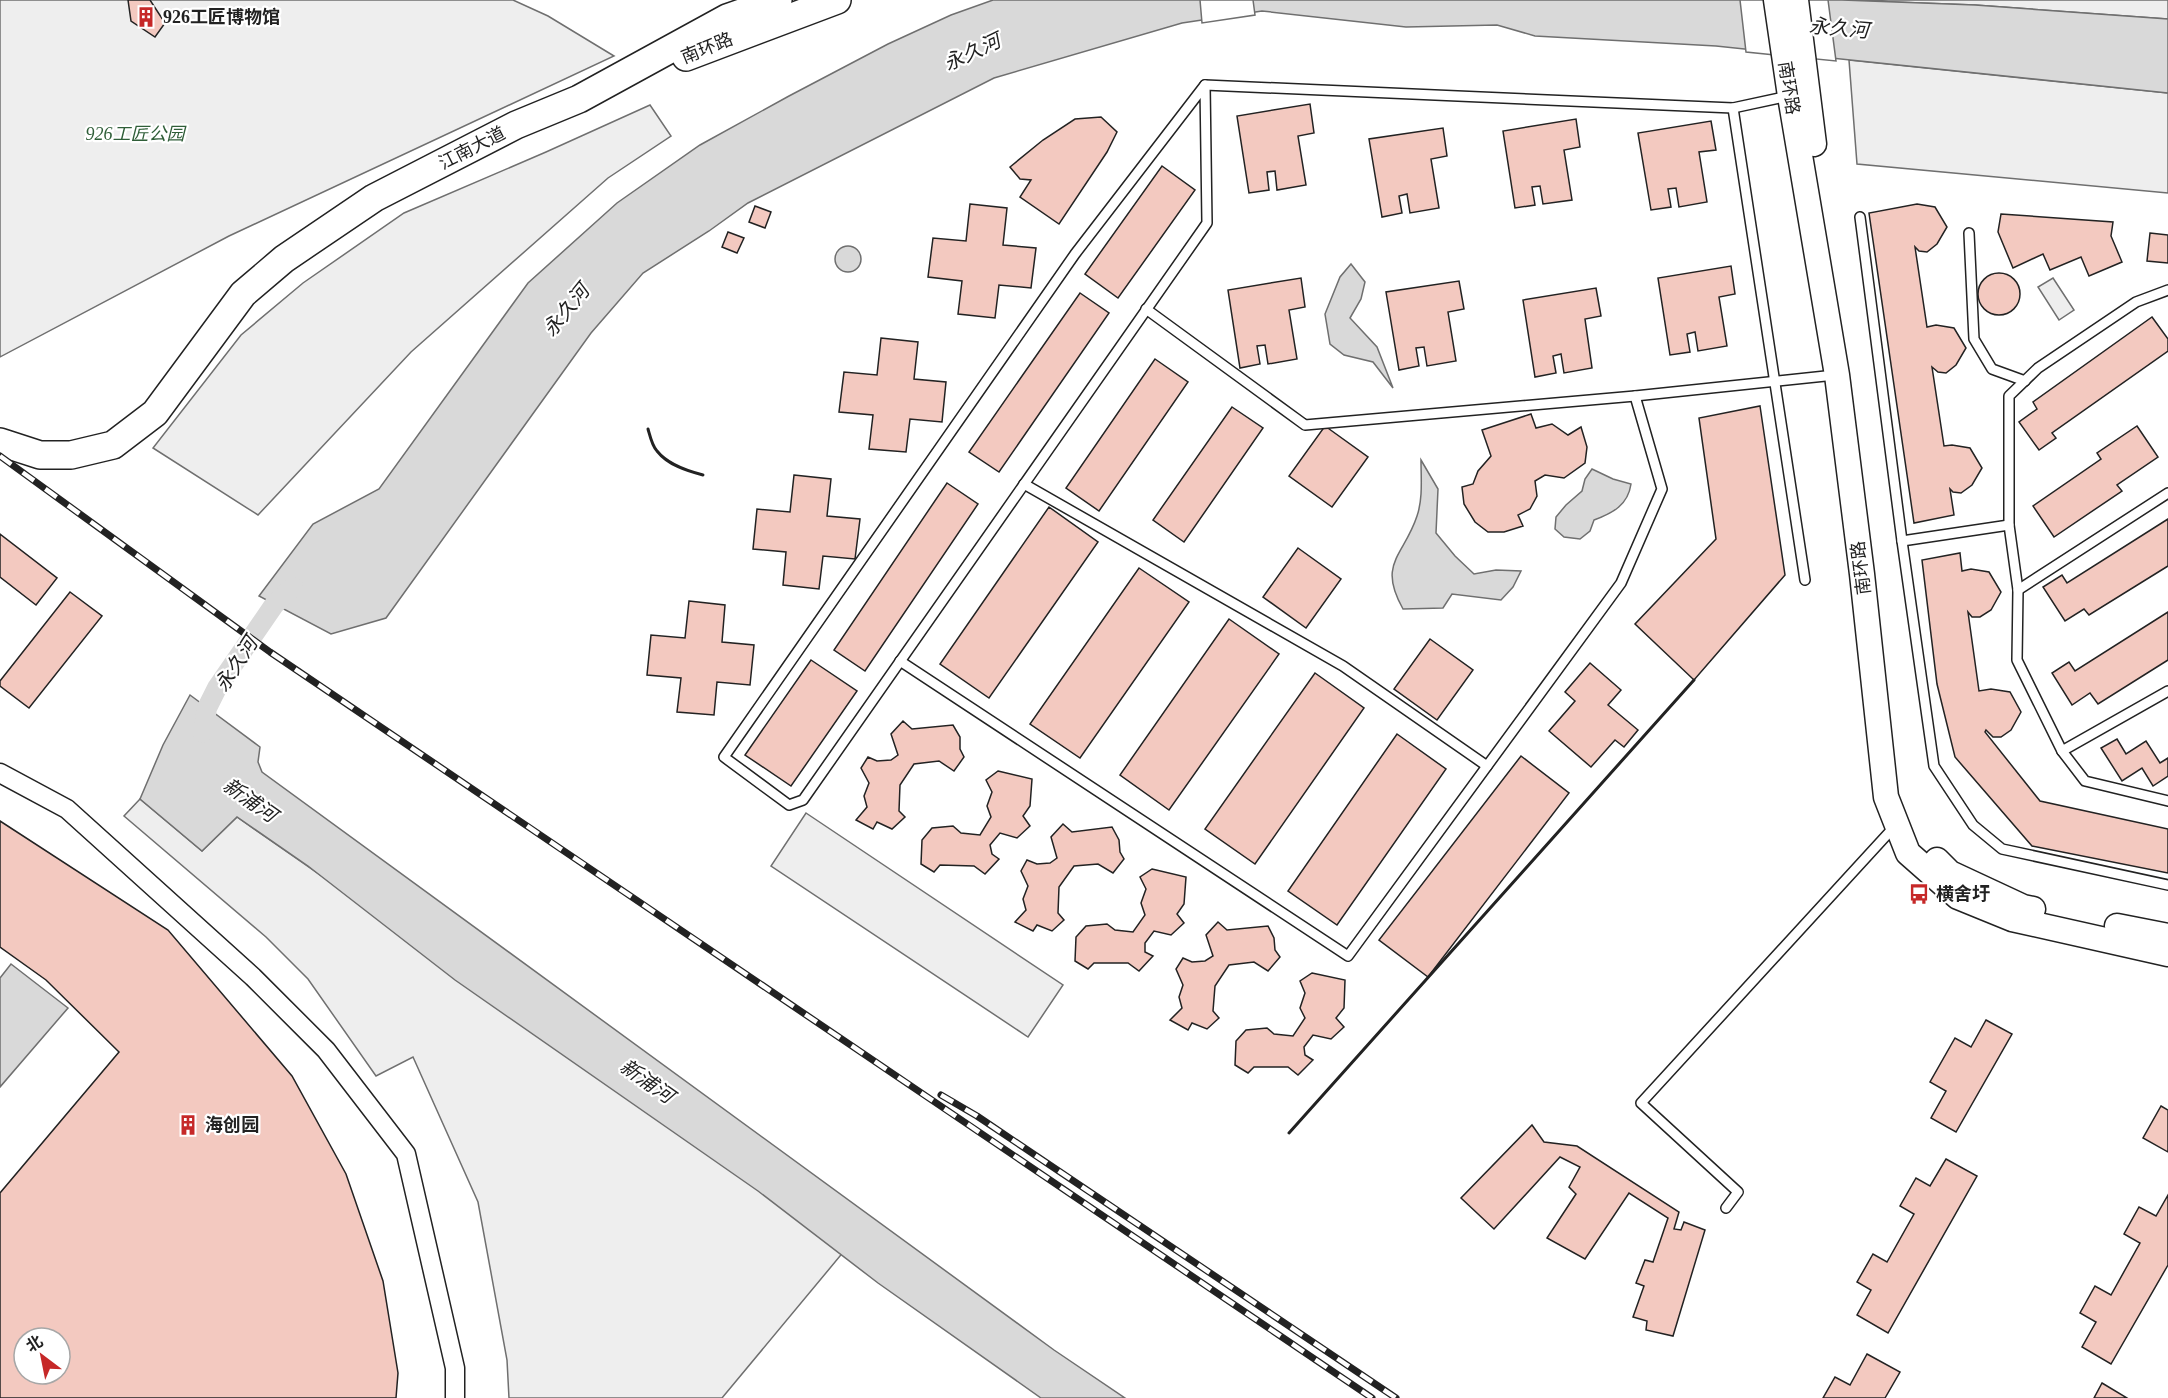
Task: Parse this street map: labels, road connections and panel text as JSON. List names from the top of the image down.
{
  "streets": {
    "main road": ["南环路", "江南大道"]
  },
  "crossings": [
    ["南环路", "江南大道"]
  ],
  "water": ["永久河", "新浦河"],
  "parks": ["926工匠公园"],
  "places": {
    "building": ["926工匠博物馆", "海创园"],
    "bus stop": ["横舍圩"]
  },
  "north": "top left"
}
